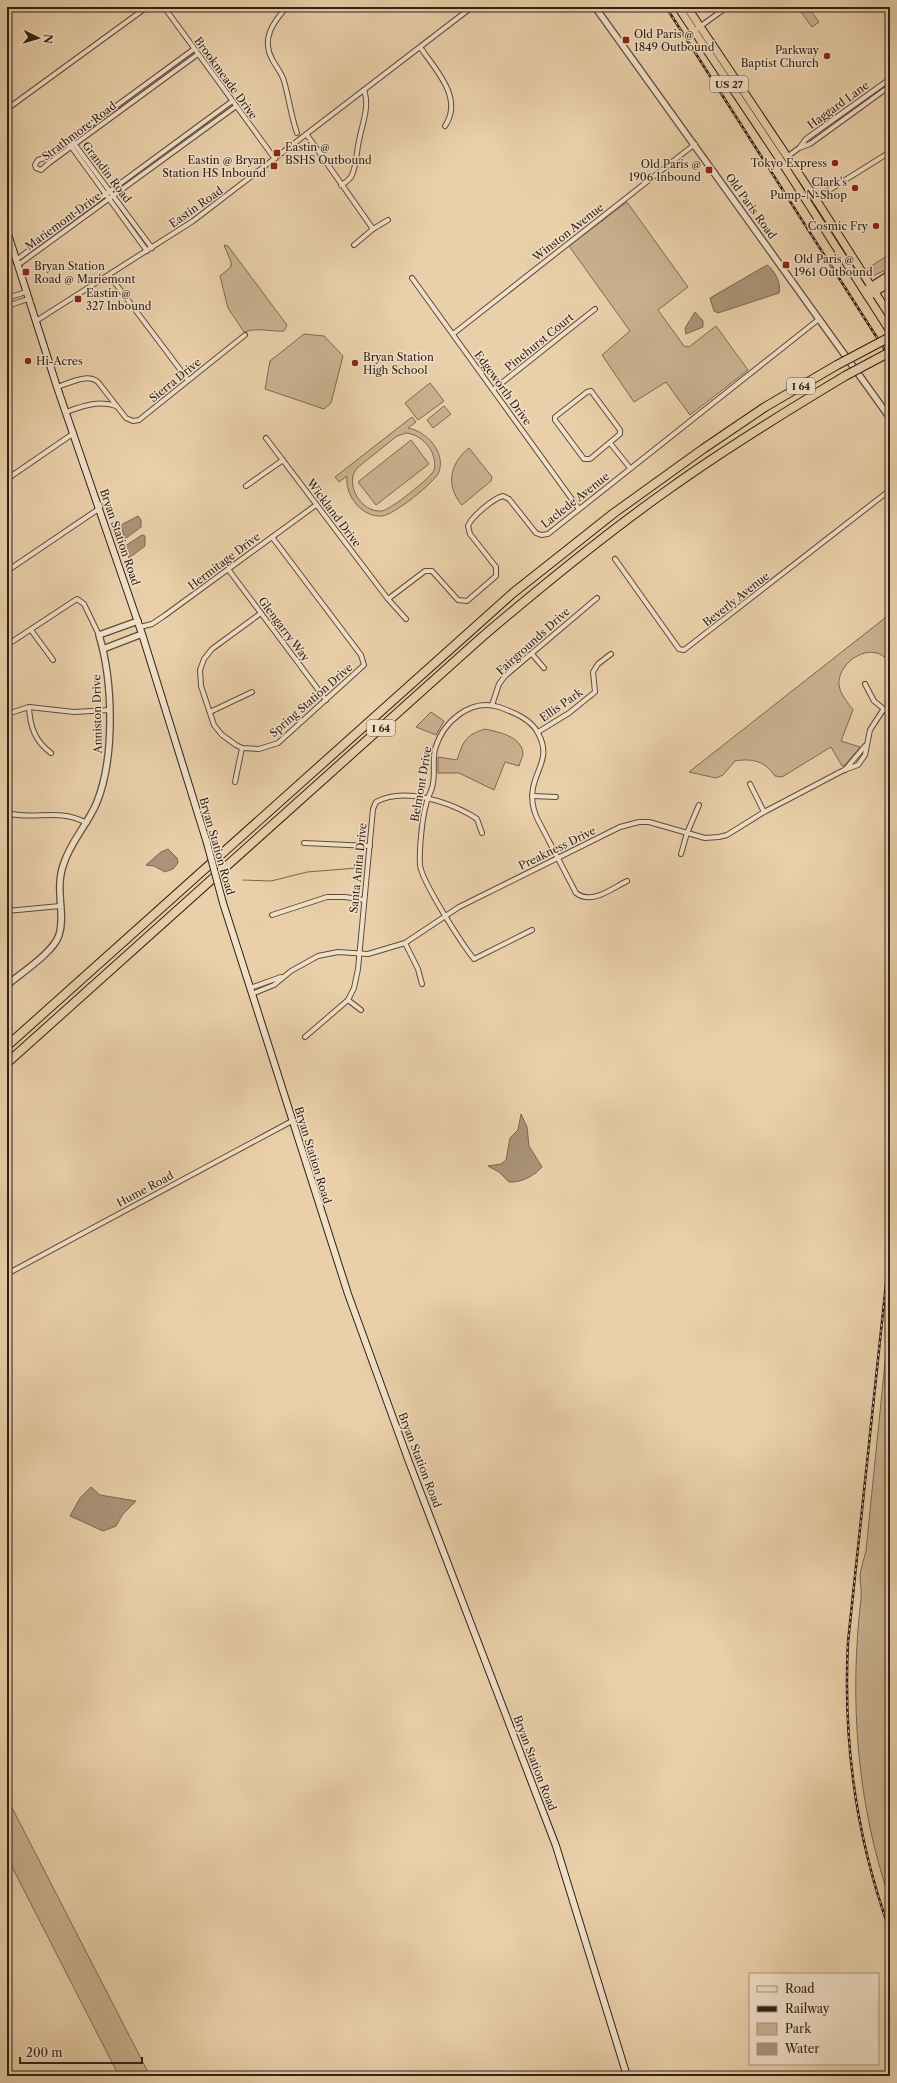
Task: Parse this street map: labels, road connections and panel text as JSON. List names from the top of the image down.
{
  "streets": {
    "highway": ["US 27", "I 64"],
    "main road": ["Bryan Station Road"],
    "street": [
      "Brookmeade Drive",
      "Haggard Lane",
      "Strathmore Road",
      "Grandin Road",
      "Old Paris Road",
      "Eastin Road",
      "Mariemont Drive",
      "Winston Avenue",
      "Pinehurst Court",
      "Sierra Drive",
      "Edgeworth Drive",
      "Laclede Avenue",
      "Wickland Drive",
      "Hermitage Drive",
      "Beverly Avenue",
      "Glengarry Way",
      "Fairgrounds Drive",
      "Spring Station Drive",
      "Ellis Park",
      "Anniston Drive",
      "Belmont Drive",
      "Preakness Drive",
      "Santa Anita Drive",
      "Hume Road"
    ]
  },
  "crossings": [
    ["Brookmeade Drive", "Strathmore Road"],
    ["Brookmeade Drive", "Eastin Road"],
    ["Brookmeade Drive", "Mariemont Drive"],
    ["US 27", "Haggard Lane"],
    ["Strathmore Road", "Grandin Road"],
    ["Grandin Road", "Eastin Road"],
    ["Grandin Road", "Mariemont Drive"],
    ["Old Paris Road", "Winston Avenue"],
    ["Old Paris Road", "Laclede Avenue"],
    ["Eastin Road", "Bryan Station Road"],
    ["Mariemont Drive", "Bryan Station Road"],
    ["Winston Avenue", "Edgeworth Drive"],
    ["Pinehurst Court", "Edgeworth Drive"],
    ["Sierra Drive", "Bryan Station Road"],
    ["Edgeworth Drive", "Laclede Avenue"],
    ["Laclede Avenue", "Wickland Drive"],
    ["Wickland Drive", "Hermitage Drive"],
    ["Bryan Station Road", "Hermitage Drive"],
    ["Bryan Station Road", "Preakness Drive"],
    ["Bryan Station Road", "Hume Road"],
    ["Hermitage Drive", "Glengarry Way"],
    ["Hermitage Drive", "Spring Station Drive"],
    ["Glengarry Way", "Spring Station Drive"],
    ["Fairgrounds Drive", "Belmont Drive"],
    ["Ellis Park", "Belmont Drive"],
    ["Belmont Drive", "Preakness Drive"],
    ["Belmont Drive", "Santa Anita Drive"],
    ["Preakness Drive", "Santa Anita Drive"]
  ],
  "places": {
    "transit": [
      "Old Paris @ 1849 Outbound",
      "Eastin @ BSHS Outbound",
      "Eastin @ Bryan Station HS Inbound",
      "Old Paris @ 1906 Inbound",
      "Old Paris @ 1961 Outbound",
      "Bryan Station Road @ Mariemont",
      "Eastin @ 327 Inbound"
    ],
    "other": [
      "Parkway Baptist Church",
      "Tokyo Express",
      "Clark's Pump-N-Shop",
      "Cosmic Fry",
      "Hi-Acres",
      "Bryan Station High School"
    ]
  },
  "legend": [
    "Road",
    "Railway",
    "Park",
    "Water"
  ],
  "scale_bar": "200 m",
  "north": "right"
}
